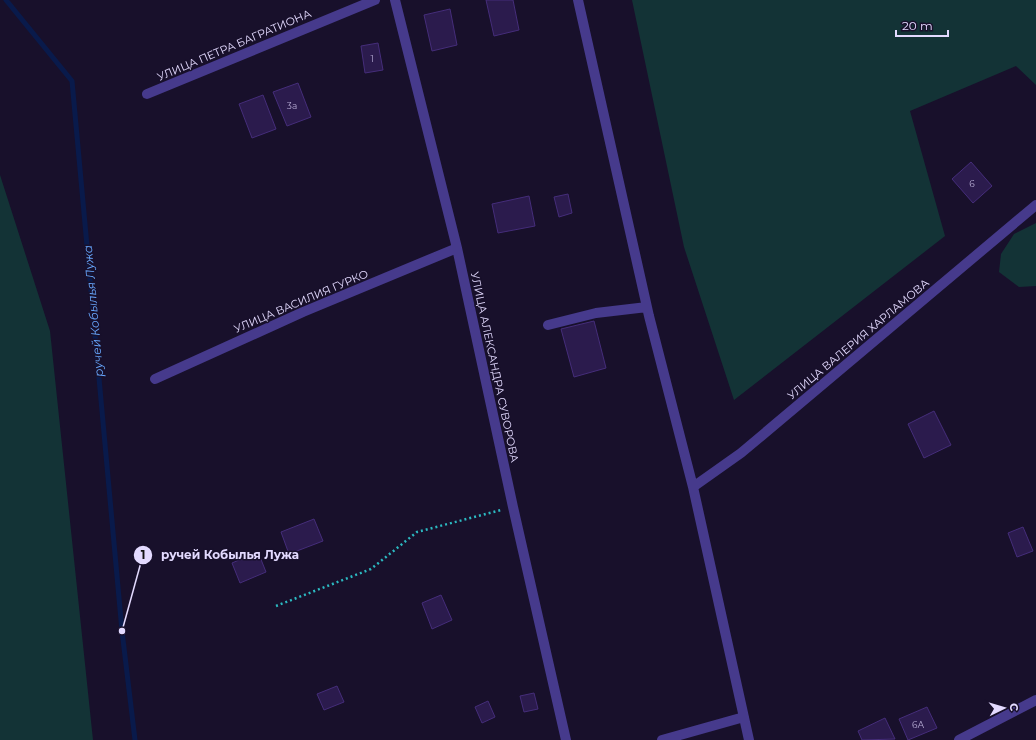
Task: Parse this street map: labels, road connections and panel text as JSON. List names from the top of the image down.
{
  "streets": {
    "street": [
      "УЛИЦА ПЕТРА БАГРАТИОНА",
      "УЛИЦА ВАСИЛИЯ ГУРКО",
      "УЛИЦА ВАЛЕРИЯ ХАРЛАМОВА",
      "УЛИЦА АЛЕКСАНДРА СУВОРОВА"
    ]
  },
  "crossings": [
    ["УЛИЦА ВАСИЛИЯ ГУРКО", "УЛИЦА АЛЕКСАНДРА СУВОРОВА"]
  ],
  "water": ["ручей Кобылья Лужа"],
  "places": ["ручей Кобылья Лужа"],
  "house_numbers": [
    "1",
    "3а",
    "6",
    "6А"
  ],
  "scale_bar": "20 m",
  "north": "right"
}
